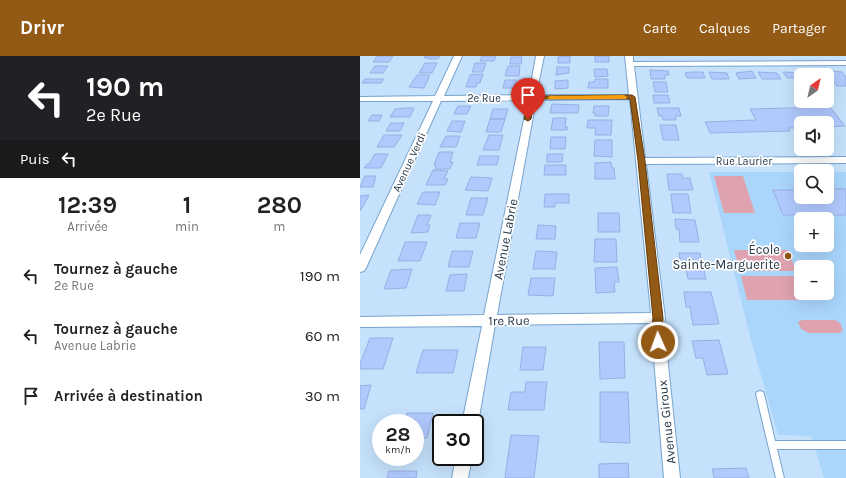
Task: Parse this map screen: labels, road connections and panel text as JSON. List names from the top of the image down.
{
  "streets": {
    "street": [
      "2e Rue",
      "Rue Laurier",
      "Avenue Verdi",
      "Avenue Labrie",
      "1re Rue",
      "Avenue Giroux"
    ]
  },
  "crossings": [
    ["2e Rue", "Avenue Verdi"],
    ["2e Rue", "Avenue Labrie"],
    ["2e Rue", "Avenue Giroux"],
    ["Rue Laurier", "Avenue Giroux"],
    ["Avenue Labrie", "1re Rue"],
    ["1re Rue", "Avenue Giroux"]
  ],
  "places": ["École Sainte-Marguerite"],
  "north": "top right",
  "page": {
    "header": "Drivr",
    "nav": ["Carte", "Calques", "Partager"],
    "turn": ["190 m", "2e Rue"],
    "map_buttons": ["+", "−"],
    "then": "Puis",
    "eta": [
      "12:39",
      "Arrivée",
      "1",
      "min",
      "280",
      "m"
    ],
    "list": [
      {
        "name": "Tournez à gauche",
        "note": "2e Rue",
        "value": "190 m"
      },
      {
        "name": "Tournez à gauche",
        "note": "Avenue Labrie",
        "value": "60 m"
      },
      {
        "name": "Arrivée à destination",
        "value": "30 m"
      }
    ],
    "speed": "28 km/h",
    "limit": "30"
  }
}
